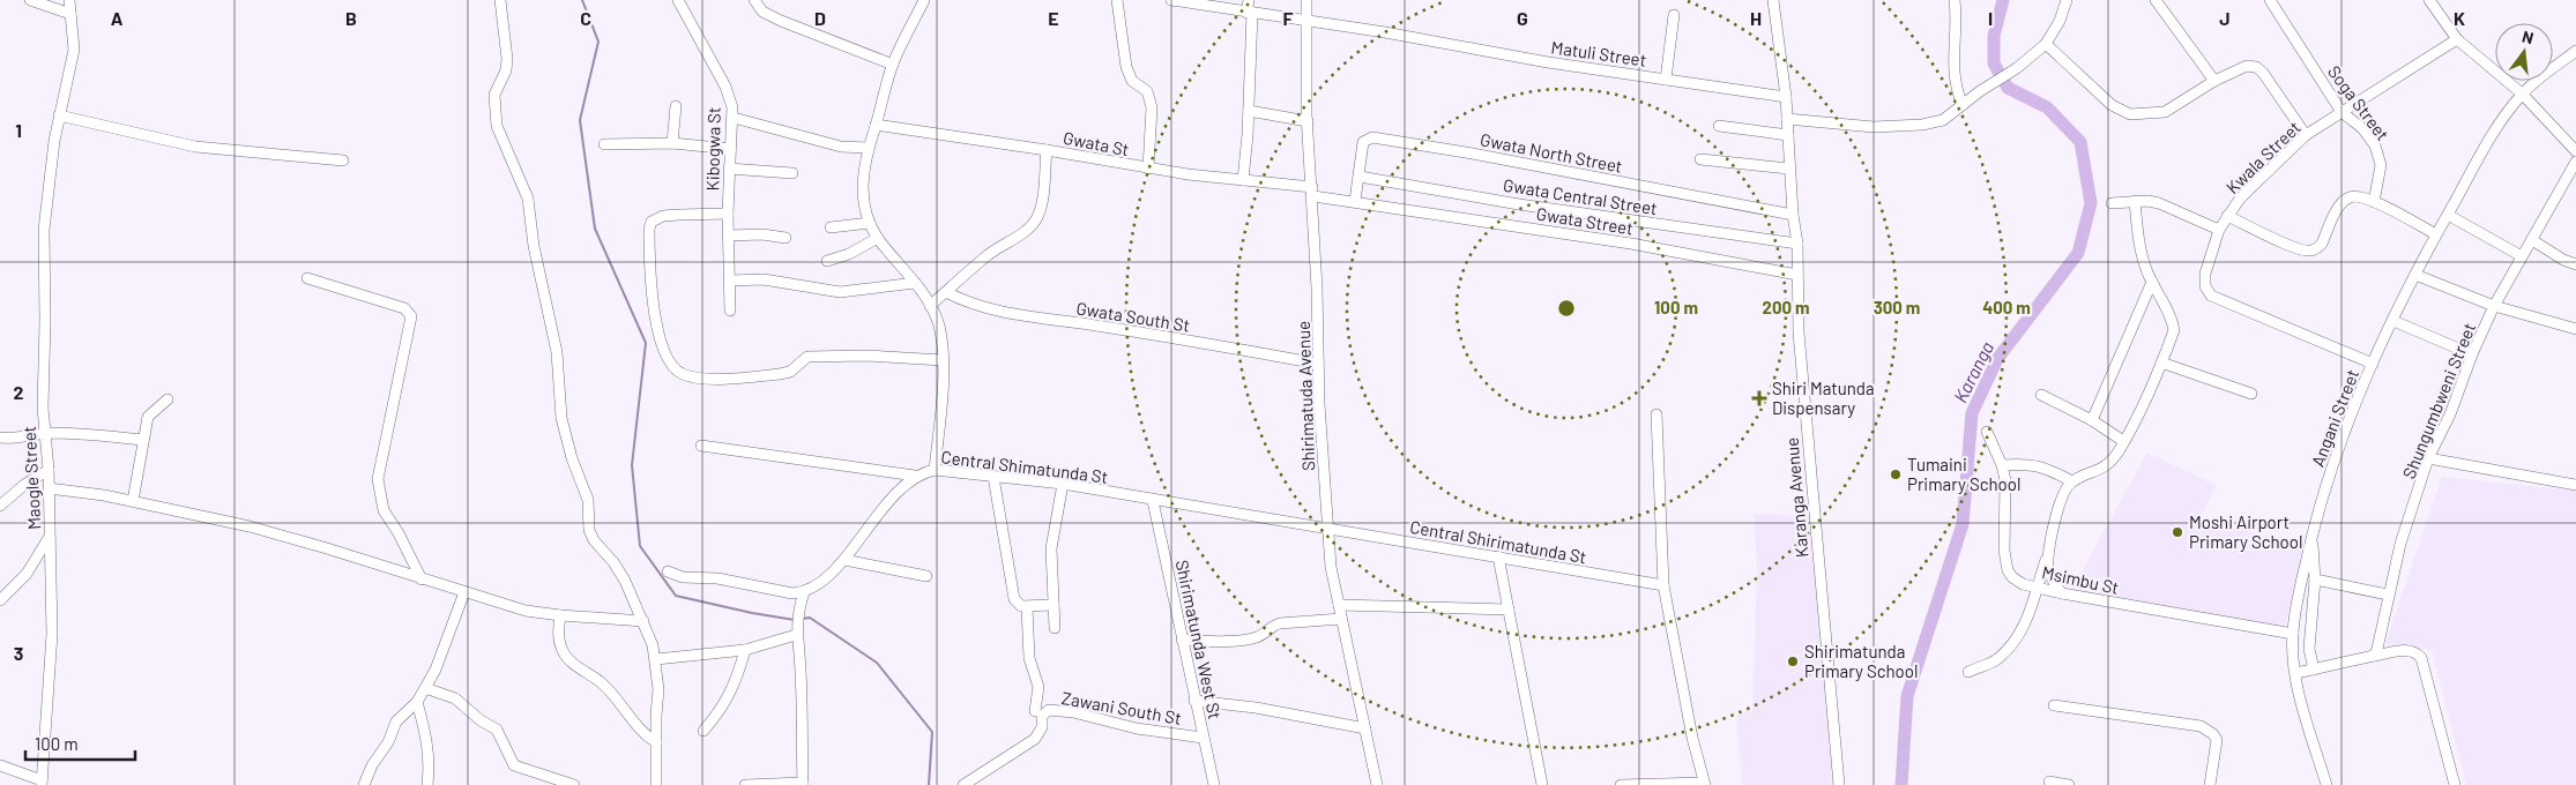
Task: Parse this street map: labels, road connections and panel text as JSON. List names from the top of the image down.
{
  "streets": {
    "street": [
      "Matuli Street",
      "Soga Street",
      "Gwata St",
      "Kibogwa St",
      "Gwata North Street",
      "Kwala Street",
      "Gwata Central Street",
      "Gwata Street",
      "Gwata South St",
      "Shirimatuda Avenue",
      "Shungumbweni Street",
      "Angani Street",
      "Central Shimatunda St",
      "Maogle Street",
      "Karanga Avenue",
      "Central Shirimatunda St",
      "Msimbu St",
      "Shirimatunda West St",
      "Zawani South St"
    ]
  },
  "crossings": [
    ["Matuli Street", "Shirimatuda Avenue"],
    ["Matuli Street", "Karanga Avenue"],
    ["Soga Street", "Kwala Street"],
    ["Gwata St", "Gwata North Street"],
    ["Gwata St", "Gwata Street"],
    ["Gwata St", "Shirimatuda Avenue"],
    ["Gwata North Street", "Gwata Central Street"],
    ["Gwata North Street", "Gwata Street"],
    ["Gwata North Street", "Karanga Avenue"],
    ["Kwala Street", "Angani Street"],
    ["Gwata Central Street", "Karanga Avenue"],
    ["Gwata Street", "Karanga Avenue"],
    ["Gwata South St", "Shirimatuda Avenue"],
    ["Shirimatuda Avenue", "Central Shimatunda St"],
    ["Shirimatuda Avenue", "Central Shirimatunda St"],
    ["Angani Street", "Msimbu St"],
    ["Central Shimatunda St", "Central Shirimatunda St"],
    ["Central Shimatunda St", "Shirimatunda West St"],
    ["Shirimatunda West St", "Zawani South St"]
  ],
  "water": ["Karanga"],
  "places": {
    "health": ["Shiri Matunda Dispensary"],
    "other": ["Tumaini Primary School", "Moshi Airport Primary School", "Shirimatunda Primary School"]
  },
  "scale_bar": "100 m",
  "north": "top",
  "grid": {
    "columns": [
      "A",
      "B",
      "C",
      "D",
      "E",
      "F",
      "G",
      "H",
      "I",
      "J",
      "K"
    ],
    "rows": ["1", "2", "3"]
  },
  "rings": [
    "100 m",
    "200 m",
    "300 m",
    "400 m"
  ]
}
